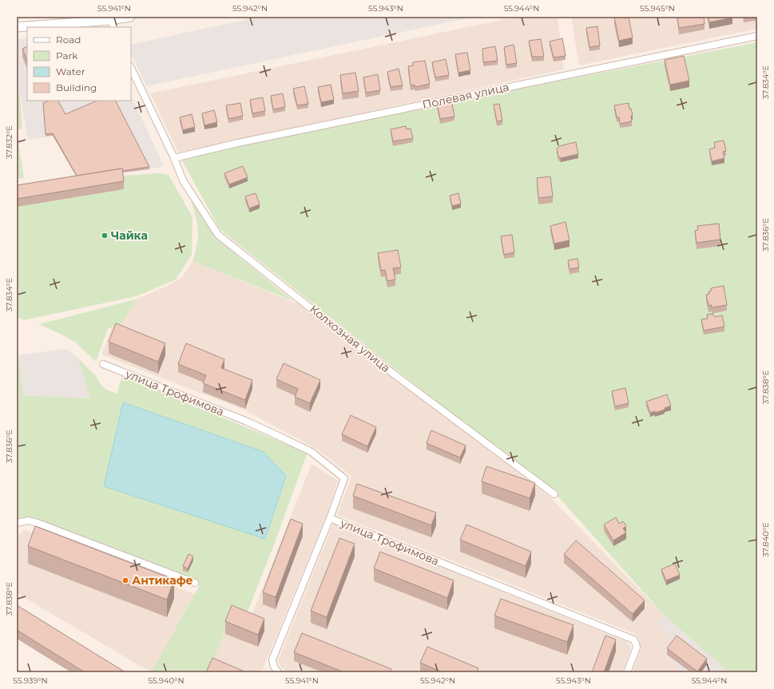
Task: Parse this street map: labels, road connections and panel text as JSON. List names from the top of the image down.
{
  "streets": {
    "street": ["Полевая улица", "Колхозная улица", "улица Трофимова"]
  },
  "crossings": [
    ["Полевая улица", "Колхозная улица"]
  ],
  "places": ["Чайка", "Антикафе"],
  "legend": [
    "Road",
    "Park",
    "Water",
    "Building"
  ],
  "coordinates": [
    "55.941°N",
    "55.942°N",
    "55.943°N",
    "55.944°N",
    "55.945°N",
    "37.834°E",
    "37.832°E",
    "37.836°E",
    "37.838°E",
    "37.840°E",
    "55.939°N",
    "55.940°N"
  ]
}
